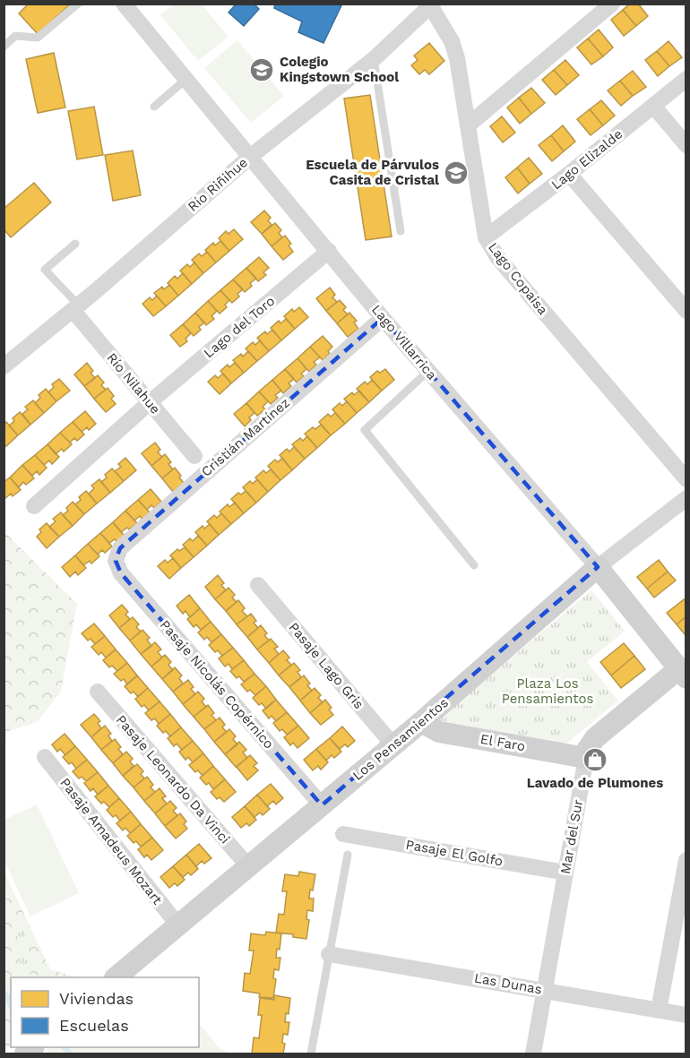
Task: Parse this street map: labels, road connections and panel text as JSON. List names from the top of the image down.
{
  "streets": {
    "street": [
      "Lago Elizalde",
      "Río Riñihue",
      "Lago Copaisa",
      "Lago del Toro",
      "Lago Villarrica",
      "Río Nilahue",
      "Cristián Martínez",
      "Pasaje Lago Gris",
      "Pasaje Nicolás Copérnico",
      "Los Pensamientos",
      "El Faro",
      "Pasaje Leonardo Da Vinci",
      "Mar del Sur",
      "Pasaje Amadeus Mozart",
      "Pasaje El Golfo",
      "Las Dunas"
    ]
  },
  "crossings": [
    ["Lago Elizalde", "Lago Copaisa"],
    ["Río Riñihue", "Lago Copaisa"],
    ["Río Riñihue", "Lago Villarrica"],
    ["Río Riñihue", "Río Nilahue"],
    ["Lago del Toro", "Lago Villarrica"],
    ["Lago del Toro", "Río Nilahue"],
    ["Lago Villarrica", "Cristián Martínez"],
    ["Lago Villarrica", "Los Pensamientos"],
    ["Lago Villarrica", "Mar del Sur"],
    ["Cristián Martínez", "Pasaje Nicolás Copérnico"],
    ["Pasaje Lago Gris", "Los Pensamientos"],
    ["Pasaje Nicolás Copérnico", "Los Pensamientos"],
    ["Los Pensamientos", "El Faro"],
    ["Los Pensamientos", "Pasaje Leonardo Da Vinci"],
    ["Los Pensamientos", "Pasaje Amadeus Mozart"],
    ["El Faro", "Mar del Sur"],
    ["Mar del Sur", "Pasaje El Golfo"],
    ["Mar del Sur", "Las Dunas"]
  ],
  "parks": ["Plaza Los Pensamientos"],
  "places": {
    "school or university": ["Colegio Kingstown School", "Escuela de Párvulos Casita de Cristal"],
    "shop": ["Lavado de Plumones"]
  },
  "legend": ["Viviendas", "Escuelas"]
}
